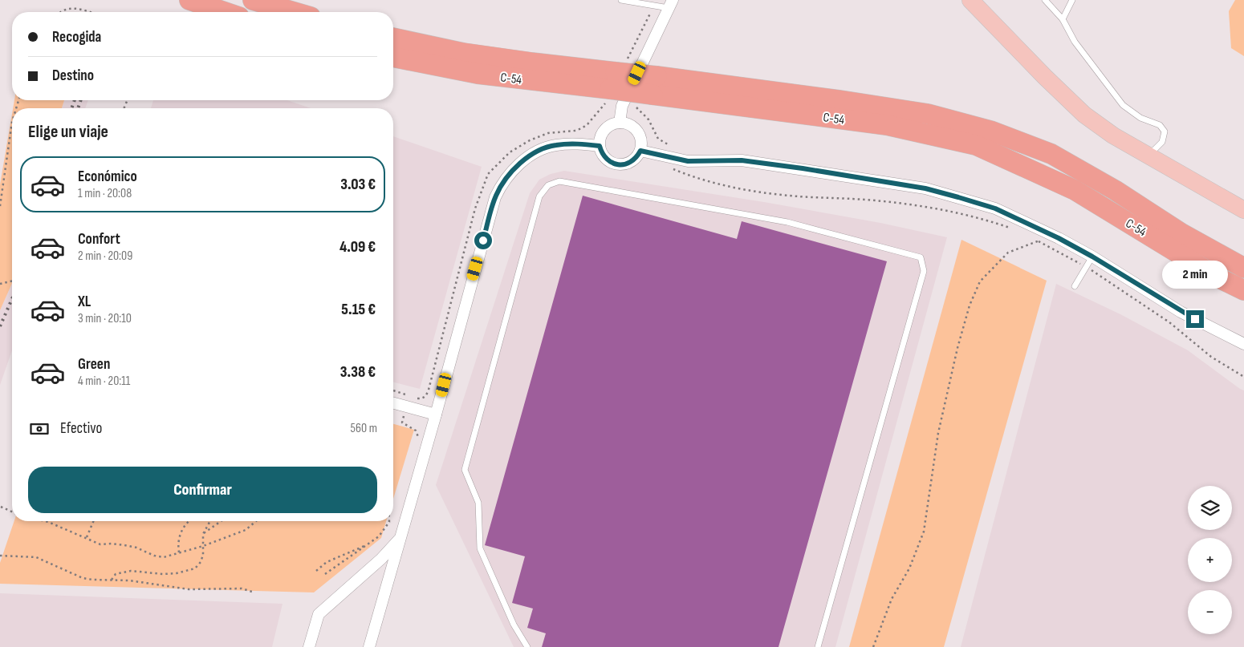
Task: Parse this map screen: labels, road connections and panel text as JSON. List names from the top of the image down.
{
  "streets": {
    "highway": ["C-54"]
  },
  "page": {
    "banner": ["Recogida", "Destino"],
    "heading": "Elige un viaje",
    "list": [
      {
        "name": "Económico",
        "note": "1 min · 20:08",
        "value": "3.03 €"
      },
      {
        "name": "Confort",
        "note": "2 min · 20:09",
        "value": "4.09 €"
      },
      {
        "name": "XL",
        "note": "3 min · 20:10",
        "value": "5.15 €"
      },
      {
        "name": "Green",
        "note": "4 min · 20:11",
        "value": "3.38 €"
      }
    ],
    "bubble": "2 min",
    "pay": ["Efectivo", "560 m"],
    "buttons": "Confirmar",
    "map_buttons": ["+", "−"]
  }
}
